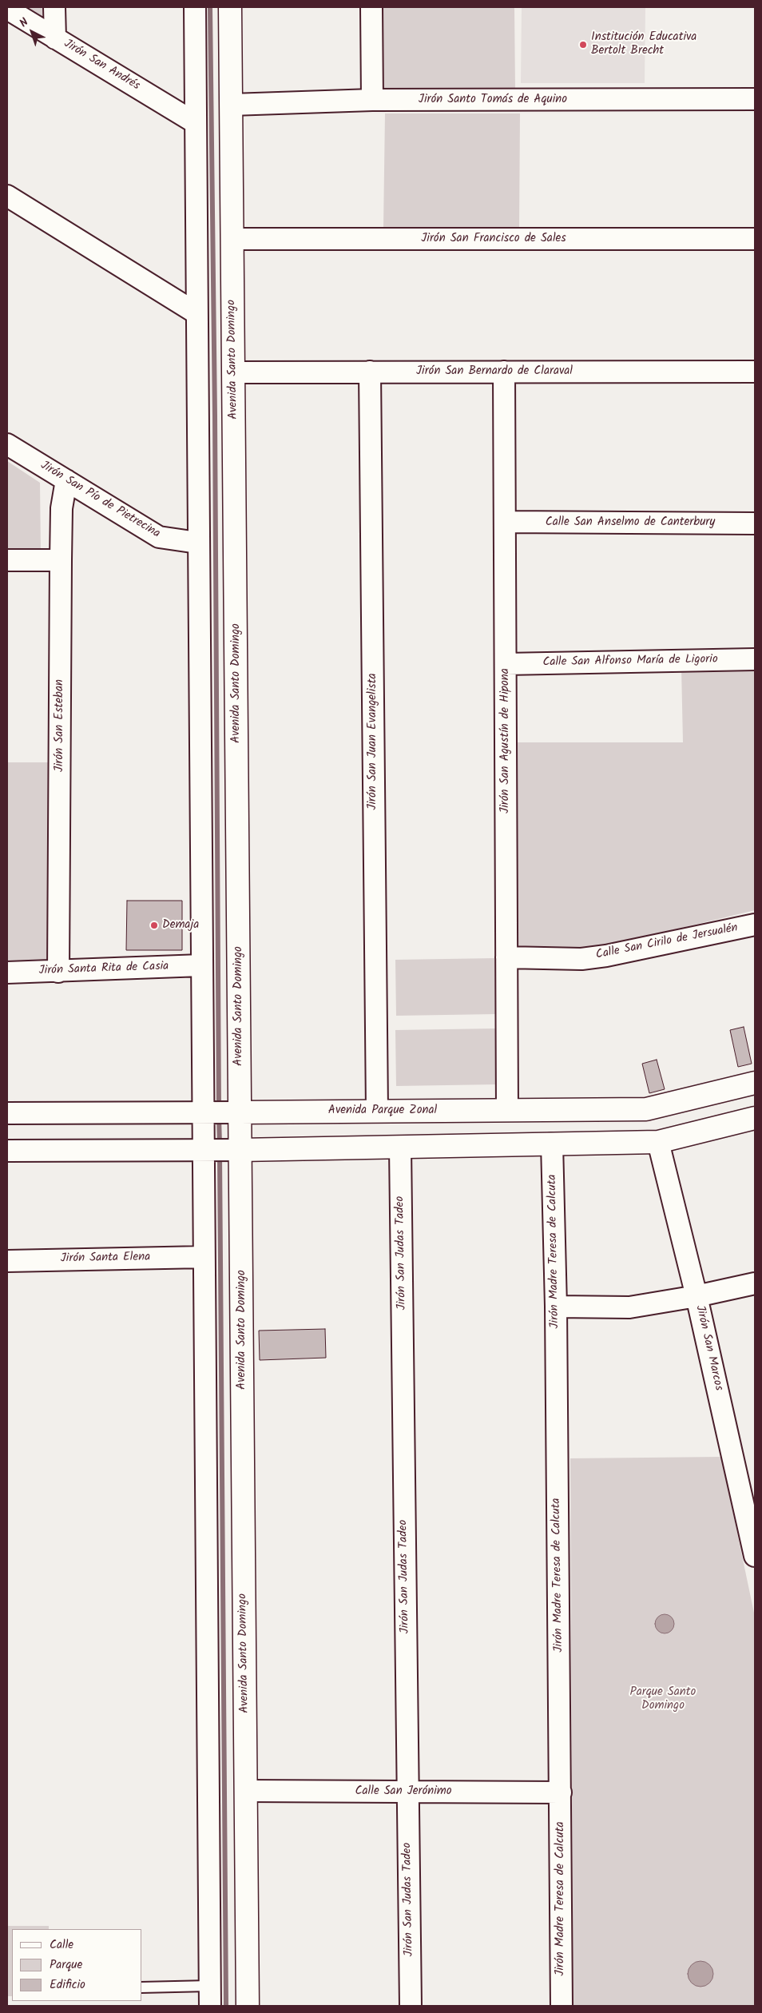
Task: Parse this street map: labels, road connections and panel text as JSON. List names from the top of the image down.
{
  "streets": {
    "main road": ["Avenida Santo Domingo", "Avenida Parque Zonal"],
    "street": [
      "Jirón San Andrés",
      "Jirón Santo Tomás de Aquino",
      "Jirón San Francisco de Sales",
      "Jirón San Bernardo de Claraval",
      "Jirón San Pío de Pietrecina",
      "Calle San Anselmo de Canterbury",
      "Calle San Alfonso María de Ligorio",
      "Jirón San Esteban",
      "Jirón San Agustín de Hipona",
      "Jirón San Juan Evangelista",
      "Calle San Cirilo de Jersualén",
      "Jirón Santa Rita de Casia",
      "Jirón Madre Teresa de Calcuta",
      "Jirón San Judas Tadeo",
      "Jirón Santa Elena",
      "Jirón San Marcos",
      "Calle San Jerónimo"
    ]
  },
  "crossings": [
    ["Jirón Santo Tomás de Aquino", "Avenida Santo Domingo"],
    ["Jirón San Francisco de Sales", "Avenida Santo Domingo"],
    ["Avenida Santo Domingo", "Jirón San Bernardo de Claraval"],
    ["Avenida Santo Domingo", "Avenida Parque Zonal"],
    ["Avenida Santo Domingo", "Calle San Jerónimo"],
    ["Jirón San Bernardo de Claraval", "Jirón San Agustín de Hipona"],
    ["Jirón San Bernardo de Claraval", "Jirón San Juan Evangelista"],
    ["Jirón San Pío de Pietrecina", "Jirón San Esteban"],
    ["Calle San Anselmo de Canterbury", "Jirón San Agustín de Hipona"],
    ["Calle San Alfonso María de Ligorio", "Jirón San Agustín de Hipona"],
    ["Jirón San Esteban", "Jirón Santa Rita de Casia"],
    ["Jirón San Agustín de Hipona", "Calle San Cirilo de Jersualén"],
    ["Jirón San Agustín de Hipona", "Avenida Parque Zonal"],
    ["Jirón San Juan Evangelista", "Avenida Parque Zonal"],
    ["Jirón Madre Teresa de Calcuta", "Calle San Jerónimo"],
    ["Jirón San Judas Tadeo", "Calle San Jerónimo"]
  ],
  "parks": ["Parque Santo Domingo"],
  "places": ["Institución Educativa Bertolt Brecht", "Demaja"],
  "legend": ["Calle", "Parque", "Edificio"],
  "north": "top left"
}
